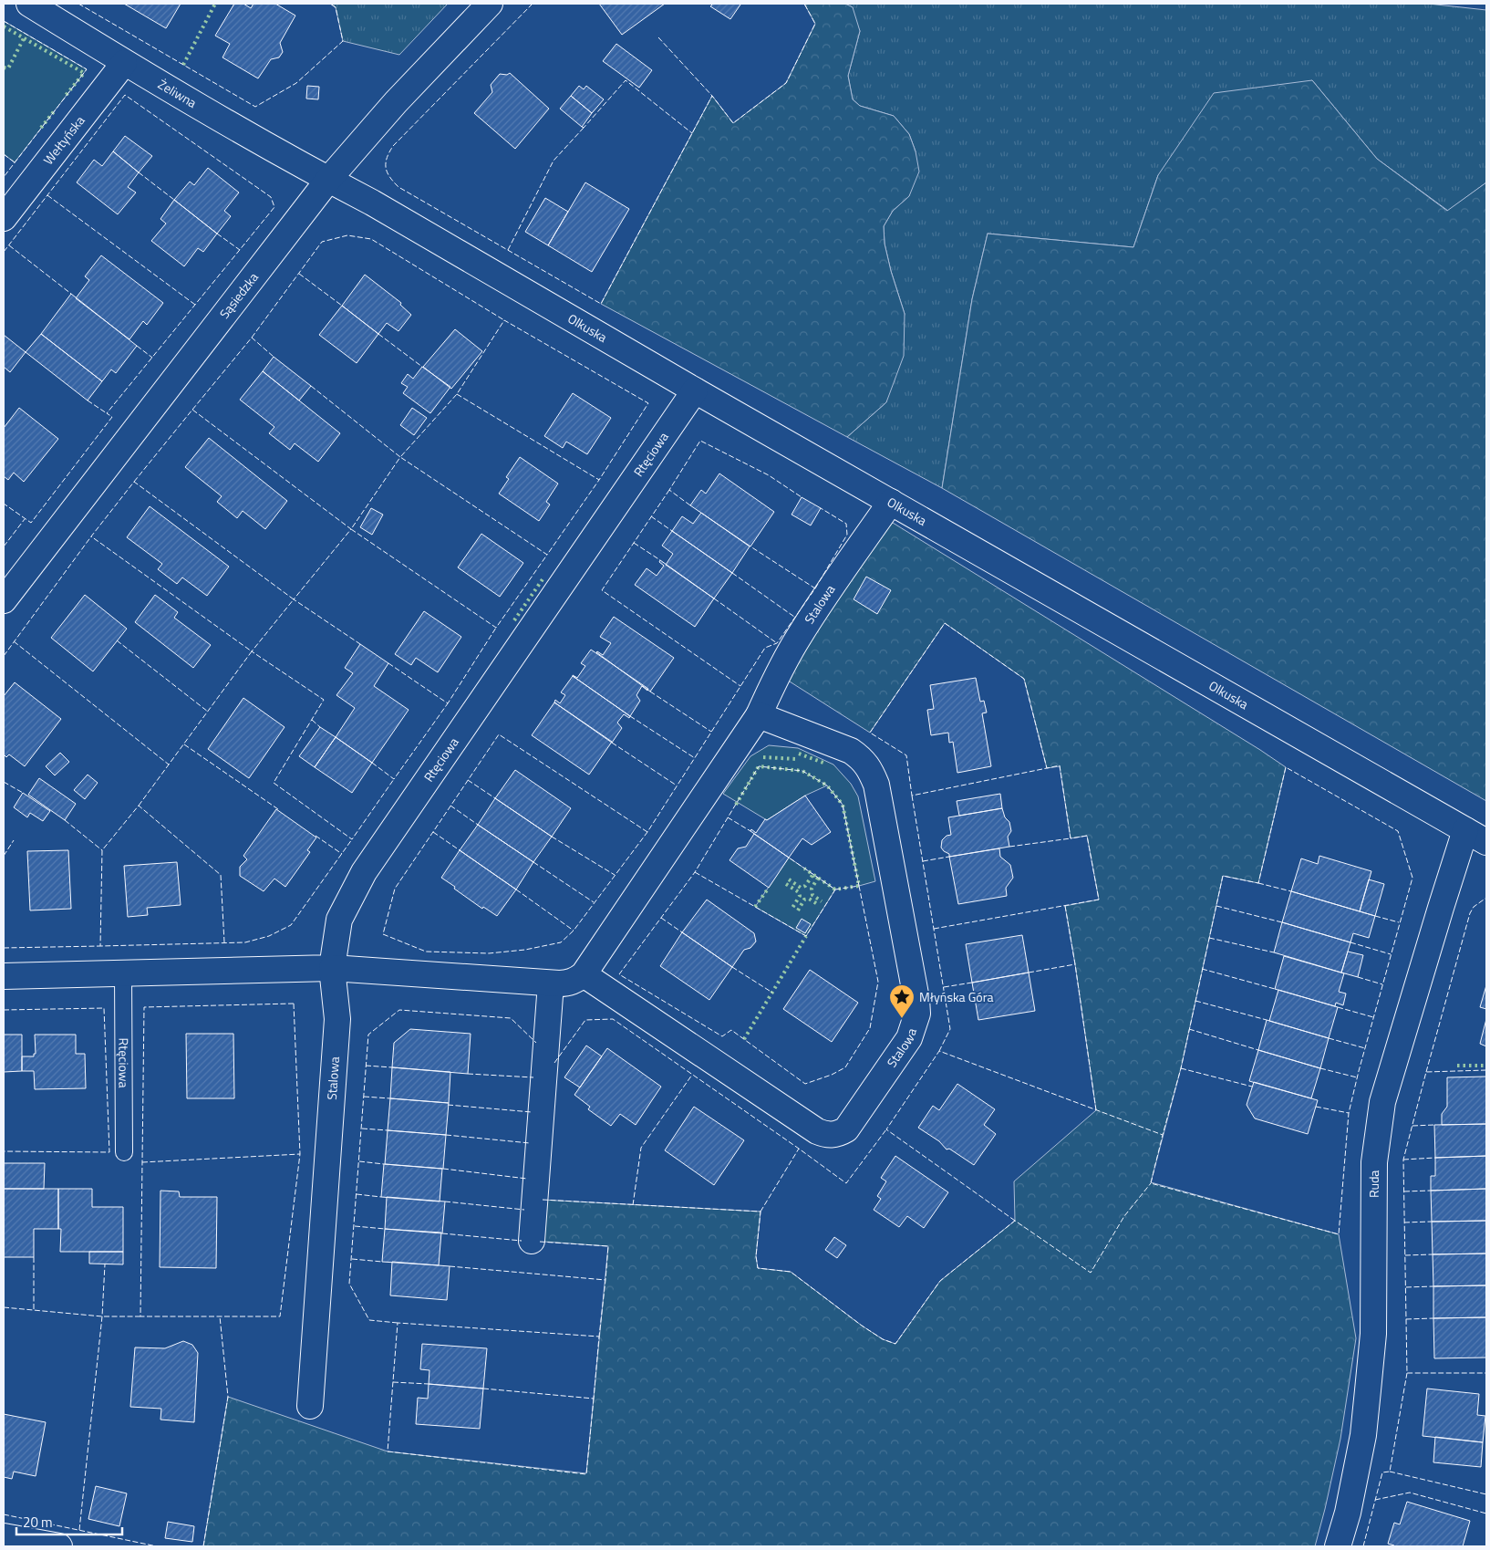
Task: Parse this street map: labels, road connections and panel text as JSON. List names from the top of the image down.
{
  "streets": {
    "street": [
      "Żeliwna",
      "Wełtyńska",
      "Sąsiedzka",
      "Olkuska",
      "Rtęciowa",
      "Stalowa",
      "Ruda"
    ]
  },
  "crossings": [
    ["Żeliwna", "Wełtyńska"],
    ["Żeliwna", "Sąsiedzka"],
    ["Żeliwna", "Olkuska"],
    ["Sąsiedzka", "Olkuska"],
    ["Olkuska", "Rtęciowa"],
    ["Olkuska", "Stalowa"],
    ["Olkuska", "Ruda"],
    ["Rtęciowa", "Stalowa"]
  ],
  "places": {
    "place": ["Młyńska Góra"]
  },
  "scale_bar": "20 m"
}
